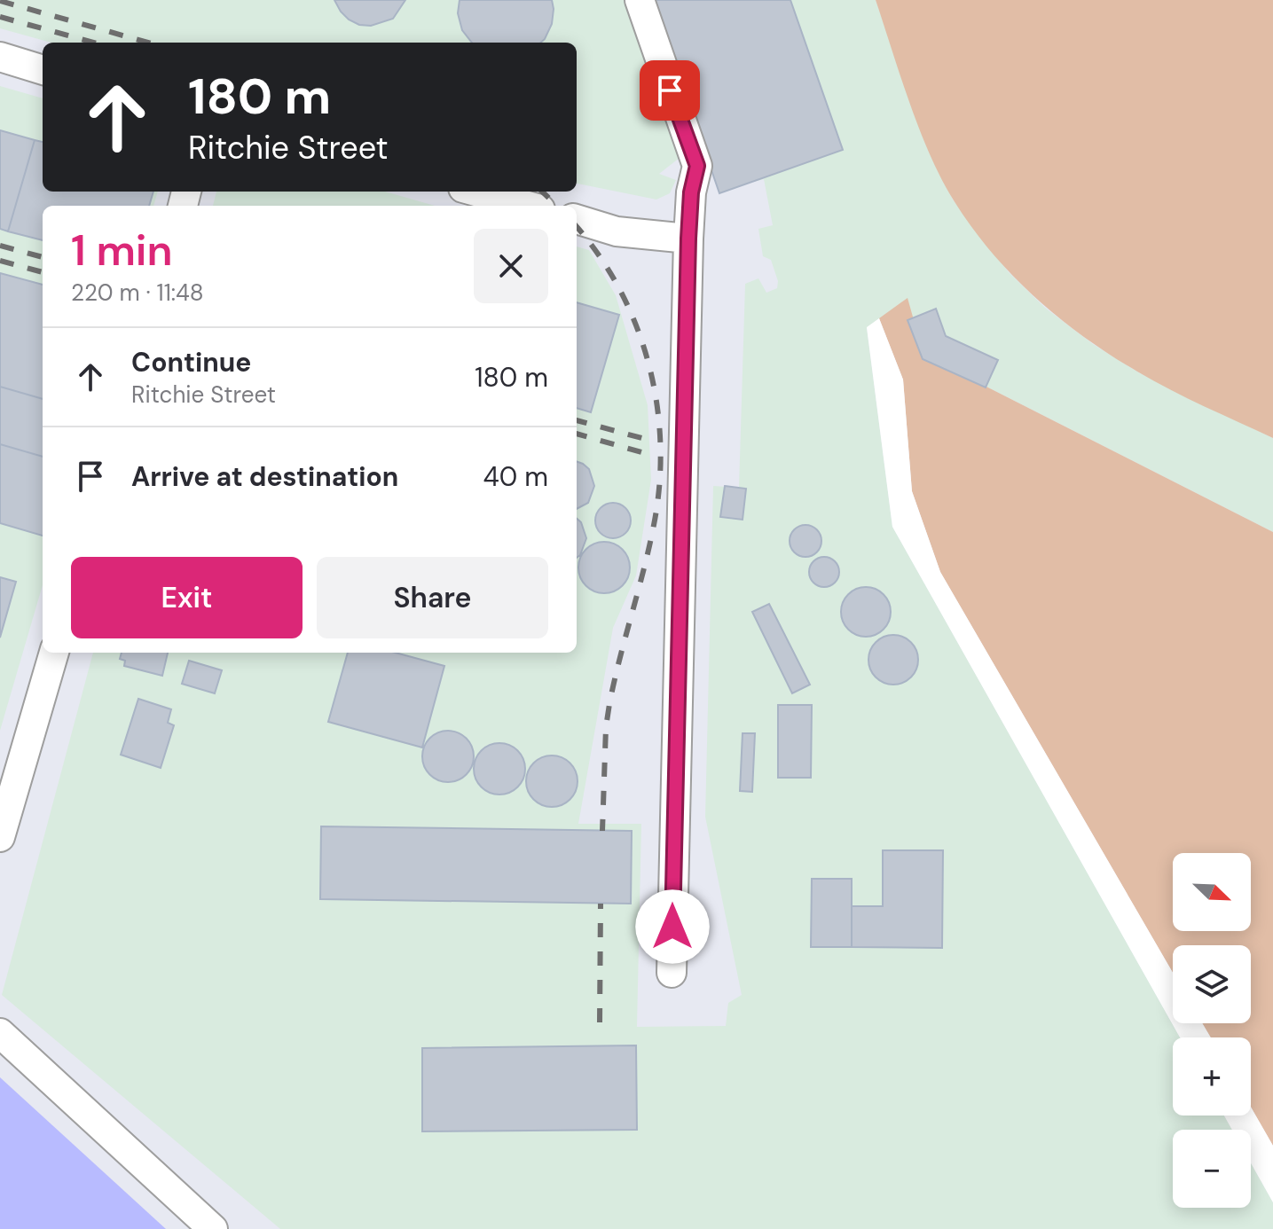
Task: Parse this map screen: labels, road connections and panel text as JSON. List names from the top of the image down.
{
  "north": "bottom right",
  "page": {
    "turn": ["180 m", "Ritchie Street"],
    "heading": ["1 min", "220 m · 11:48"],
    "list": [
      {
        "name": "Continue",
        "note": "Ritchie Street",
        "value": "180 m"
      },
      {
        "name": "Arrive at destination",
        "value": "40 m"
      }
    ],
    "buttons": ["Exit", "Share"],
    "map_buttons": ["+", "−"]
  }
}
